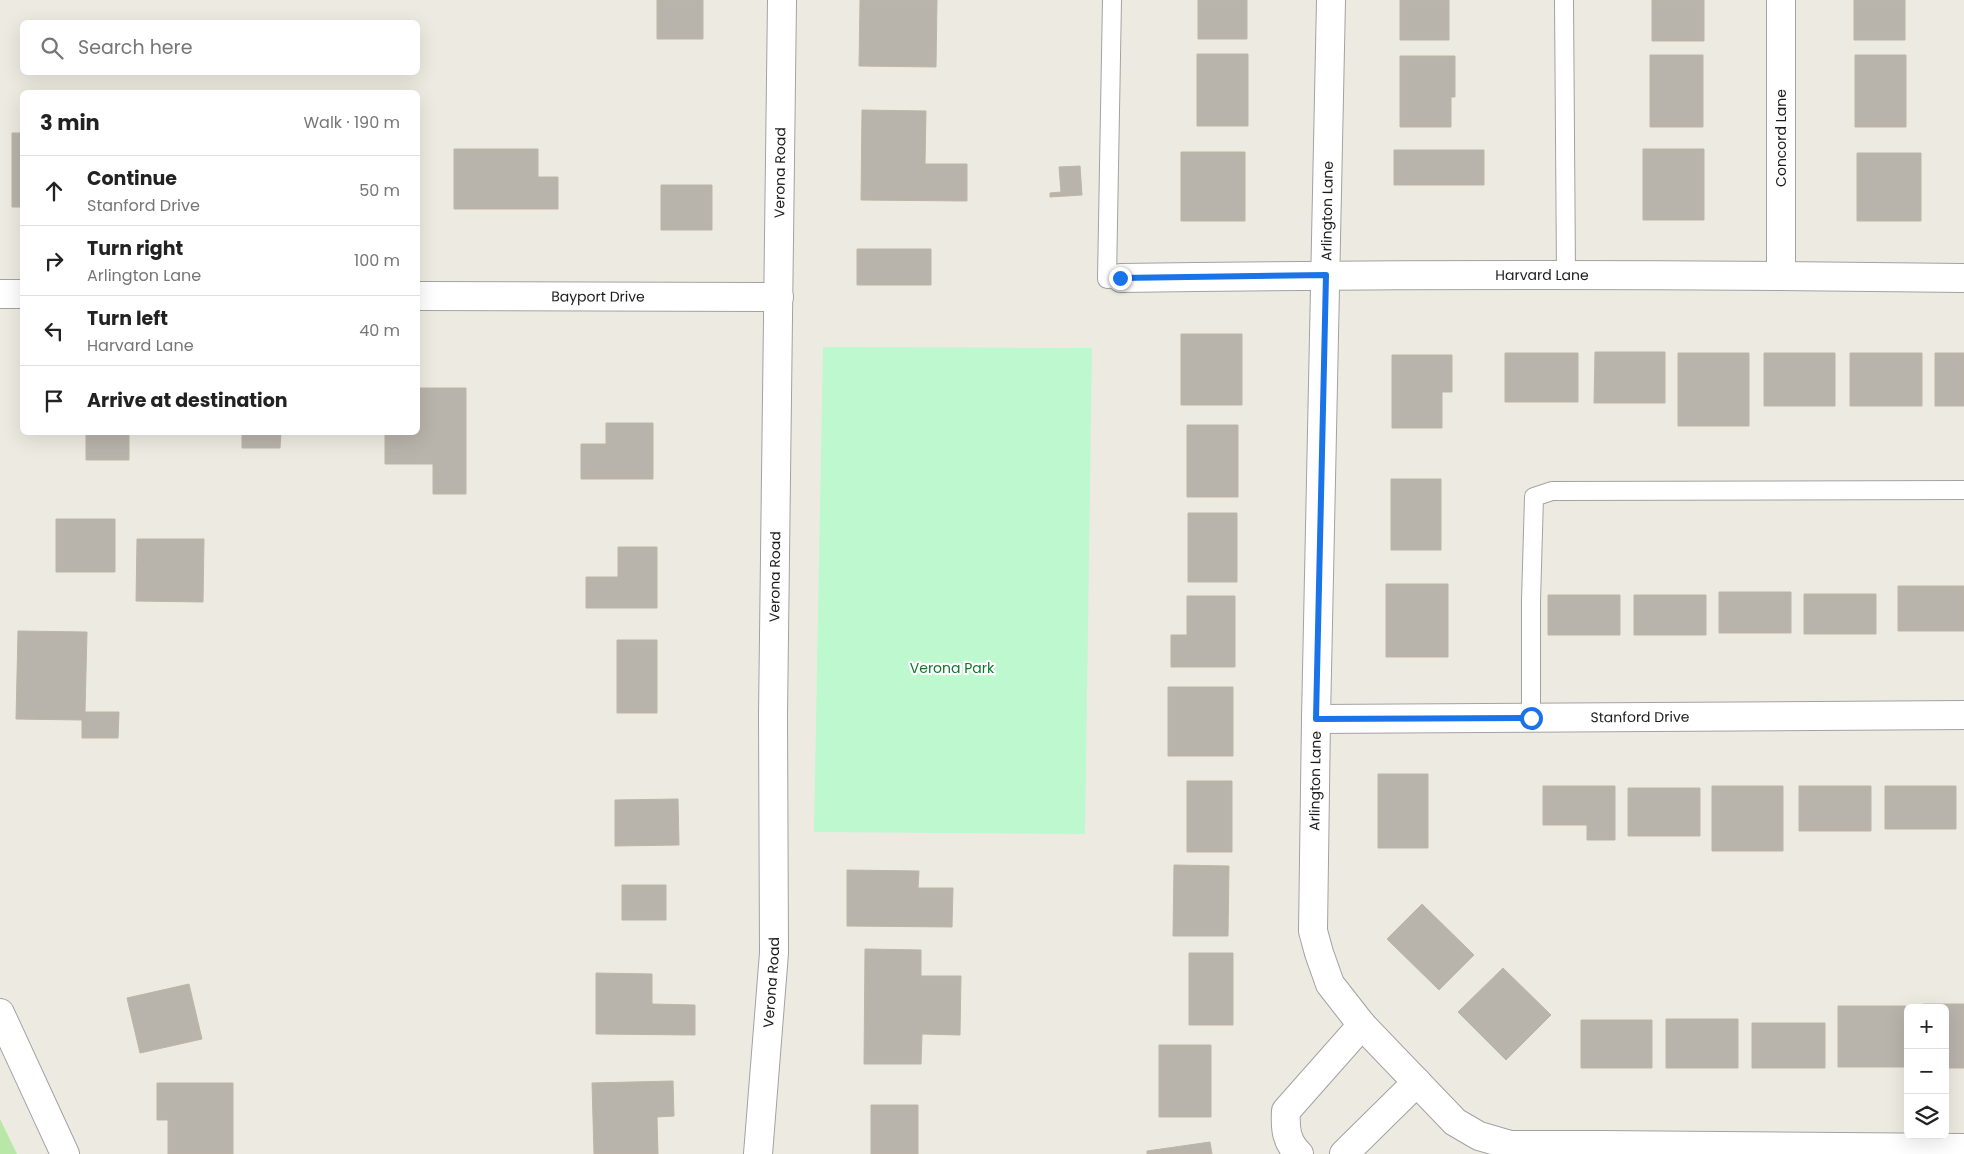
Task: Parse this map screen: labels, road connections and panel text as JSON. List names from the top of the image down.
{
  "streets": {
    "street": [
      "Concord Lane",
      "Verona Road",
      "Arlington Lane",
      "Harvard Lane",
      "Bayport Drive",
      "Stanford Drive"
    ]
  },
  "crossings": [
    ["Concord Lane", "Harvard Lane"],
    ["Verona Road", "Bayport Drive"],
    ["Arlington Lane", "Harvard Lane"],
    ["Arlington Lane", "Stanford Drive"]
  ],
  "parks": ["Verona Park"],
  "page": {
    "search": "Search here",
    "heading": ["3 min", "Walk · 190 m"],
    "list": [
      ["Continue", "Stanford Drive", "50 m"],
      ["Turn right", "Arlington Lane", "100 m"],
      ["Turn left", "Harvard Lane", "40 m"],
      "Arrive at destination"
    ],
    "map_buttons": ["+", "−"]
  }
}
